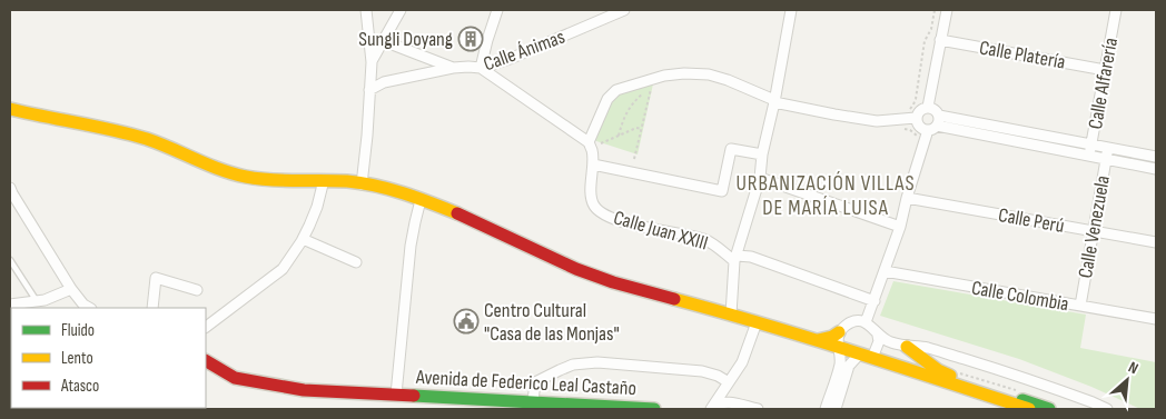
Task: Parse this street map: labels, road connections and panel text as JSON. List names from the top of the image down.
{
  "streets": {
    "main road": ["Avenida de Federico Leal Castaño"],
    "street": [
      "Calle Ánimas",
      "Calle Platería",
      "Calle Alfarería",
      "Calle Perú",
      "Calle Venezuela",
      "Calle Juan XXIII",
      "Calle Colombia"
    ]
  },
  "crossings": [
    ["Calle Platería", "Calle Alfarería"],
    ["Calle Perú", "Calle Venezuela"],
    ["Calle Venezuela", "Calle Colombia"]
  ],
  "districts": ["URBANIZACIÓN VILLAS DE MARÍA LUISA"],
  "places": {
    "building": ["Sungli Doyang"],
    "public building": ["Centro Cultural \"Casa de las Monjas\""]
  },
  "legend": ["Fluido", "Lento", "Atasco"],
  "north": "top right"
}
